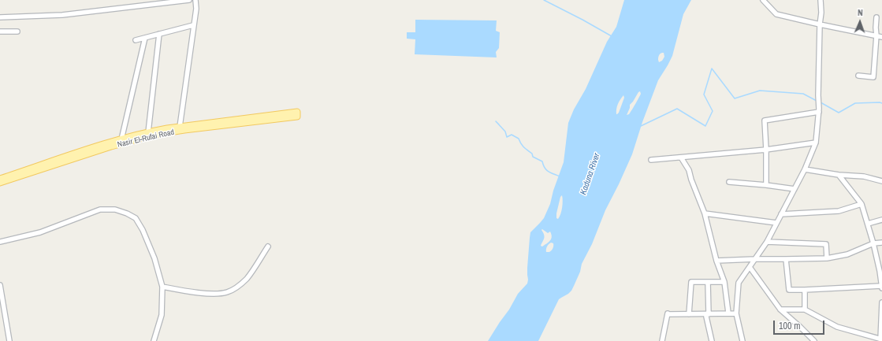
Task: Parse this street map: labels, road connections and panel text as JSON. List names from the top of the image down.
{
  "streets": {
    "main road": ["Nasir El-Rufai Road"]
  },
  "water": ["Kaduna River"],
  "scale_bar": "100 m",
  "north": "top"
}
